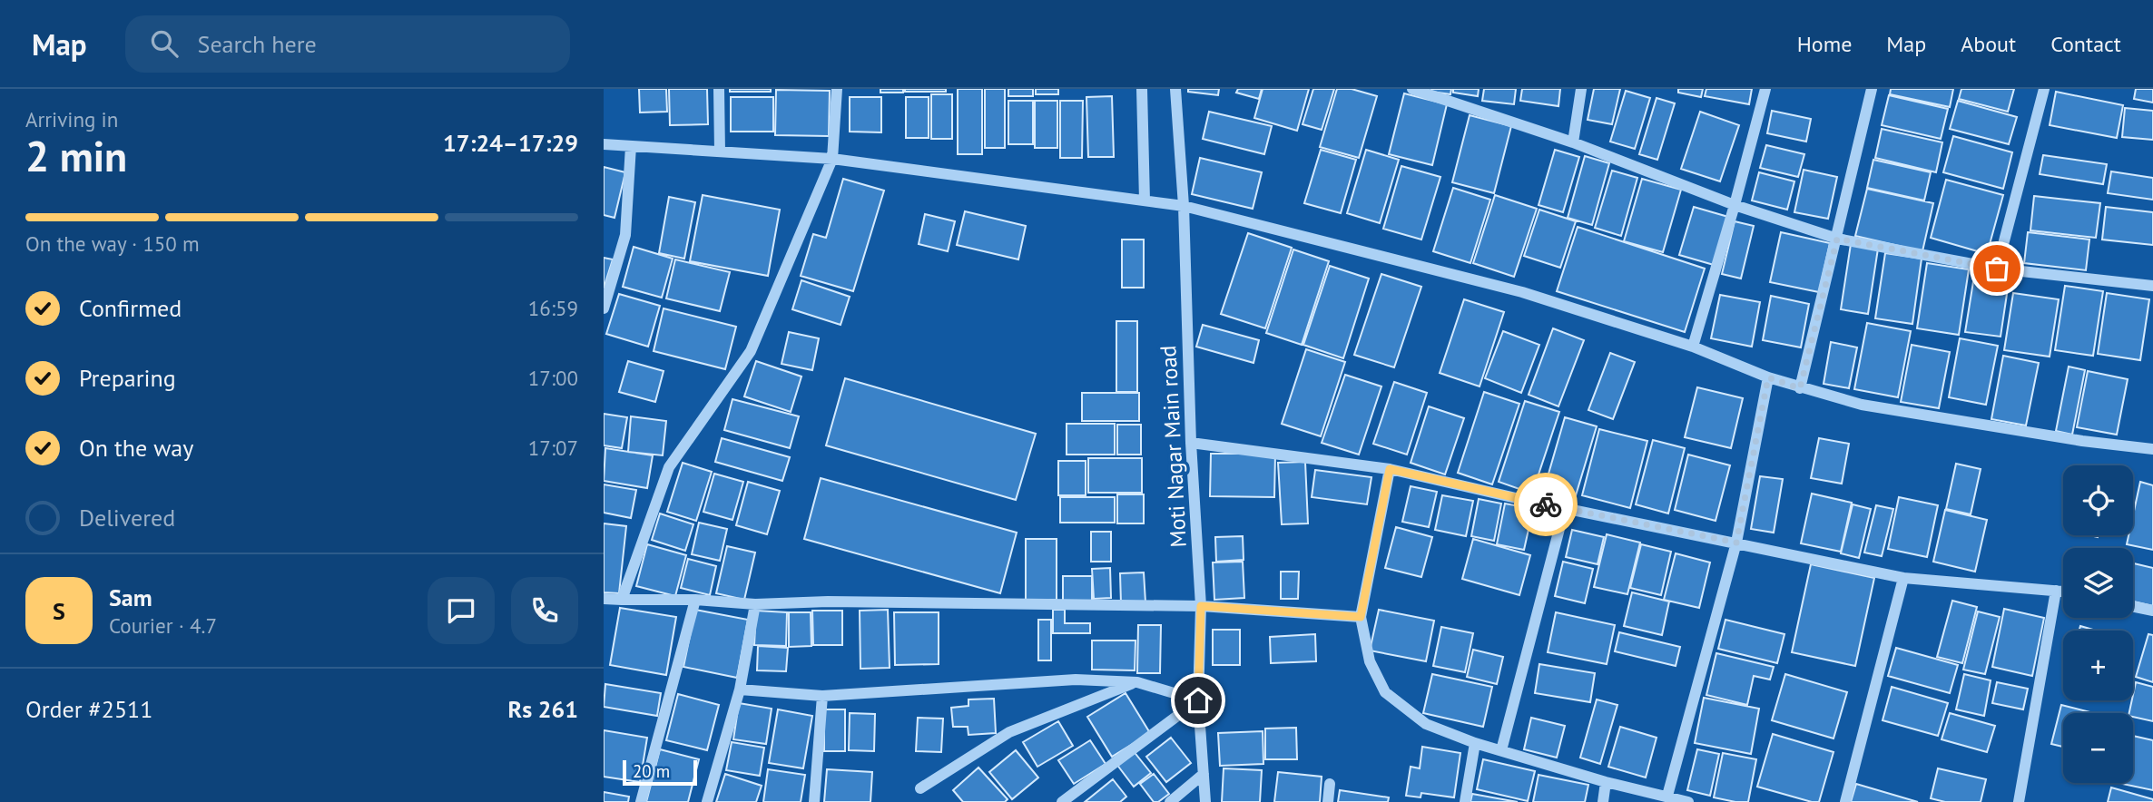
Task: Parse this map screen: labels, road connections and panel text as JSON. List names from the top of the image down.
{
  "streets": {
    "street": ["Moti Nagar Main road"]
  },
  "scale_bar": "20 m",
  "page": {
    "header": "Map",
    "search": "Search here",
    "nav": [
      "Home",
      "Map",
      "About",
      "Contact"
    ],
    "heading": ["2 min", "Arriving in", "17:24–17:29"],
    "panel": [
      "Sam",
      "Courier · 4.7",
      "Order #2511",
      "Rs 261"
    ],
    "bar": "On the way · 150 m",
    "list": [
      ["Confirmed", "16:59"],
      ["Preparing", "17:00"],
      ["On the way", "17:07"],
      "Delivered"
    ],
    "map_buttons": ["+", "−"],
    "round": "S",
    "scale": "20 m"
  }
}
